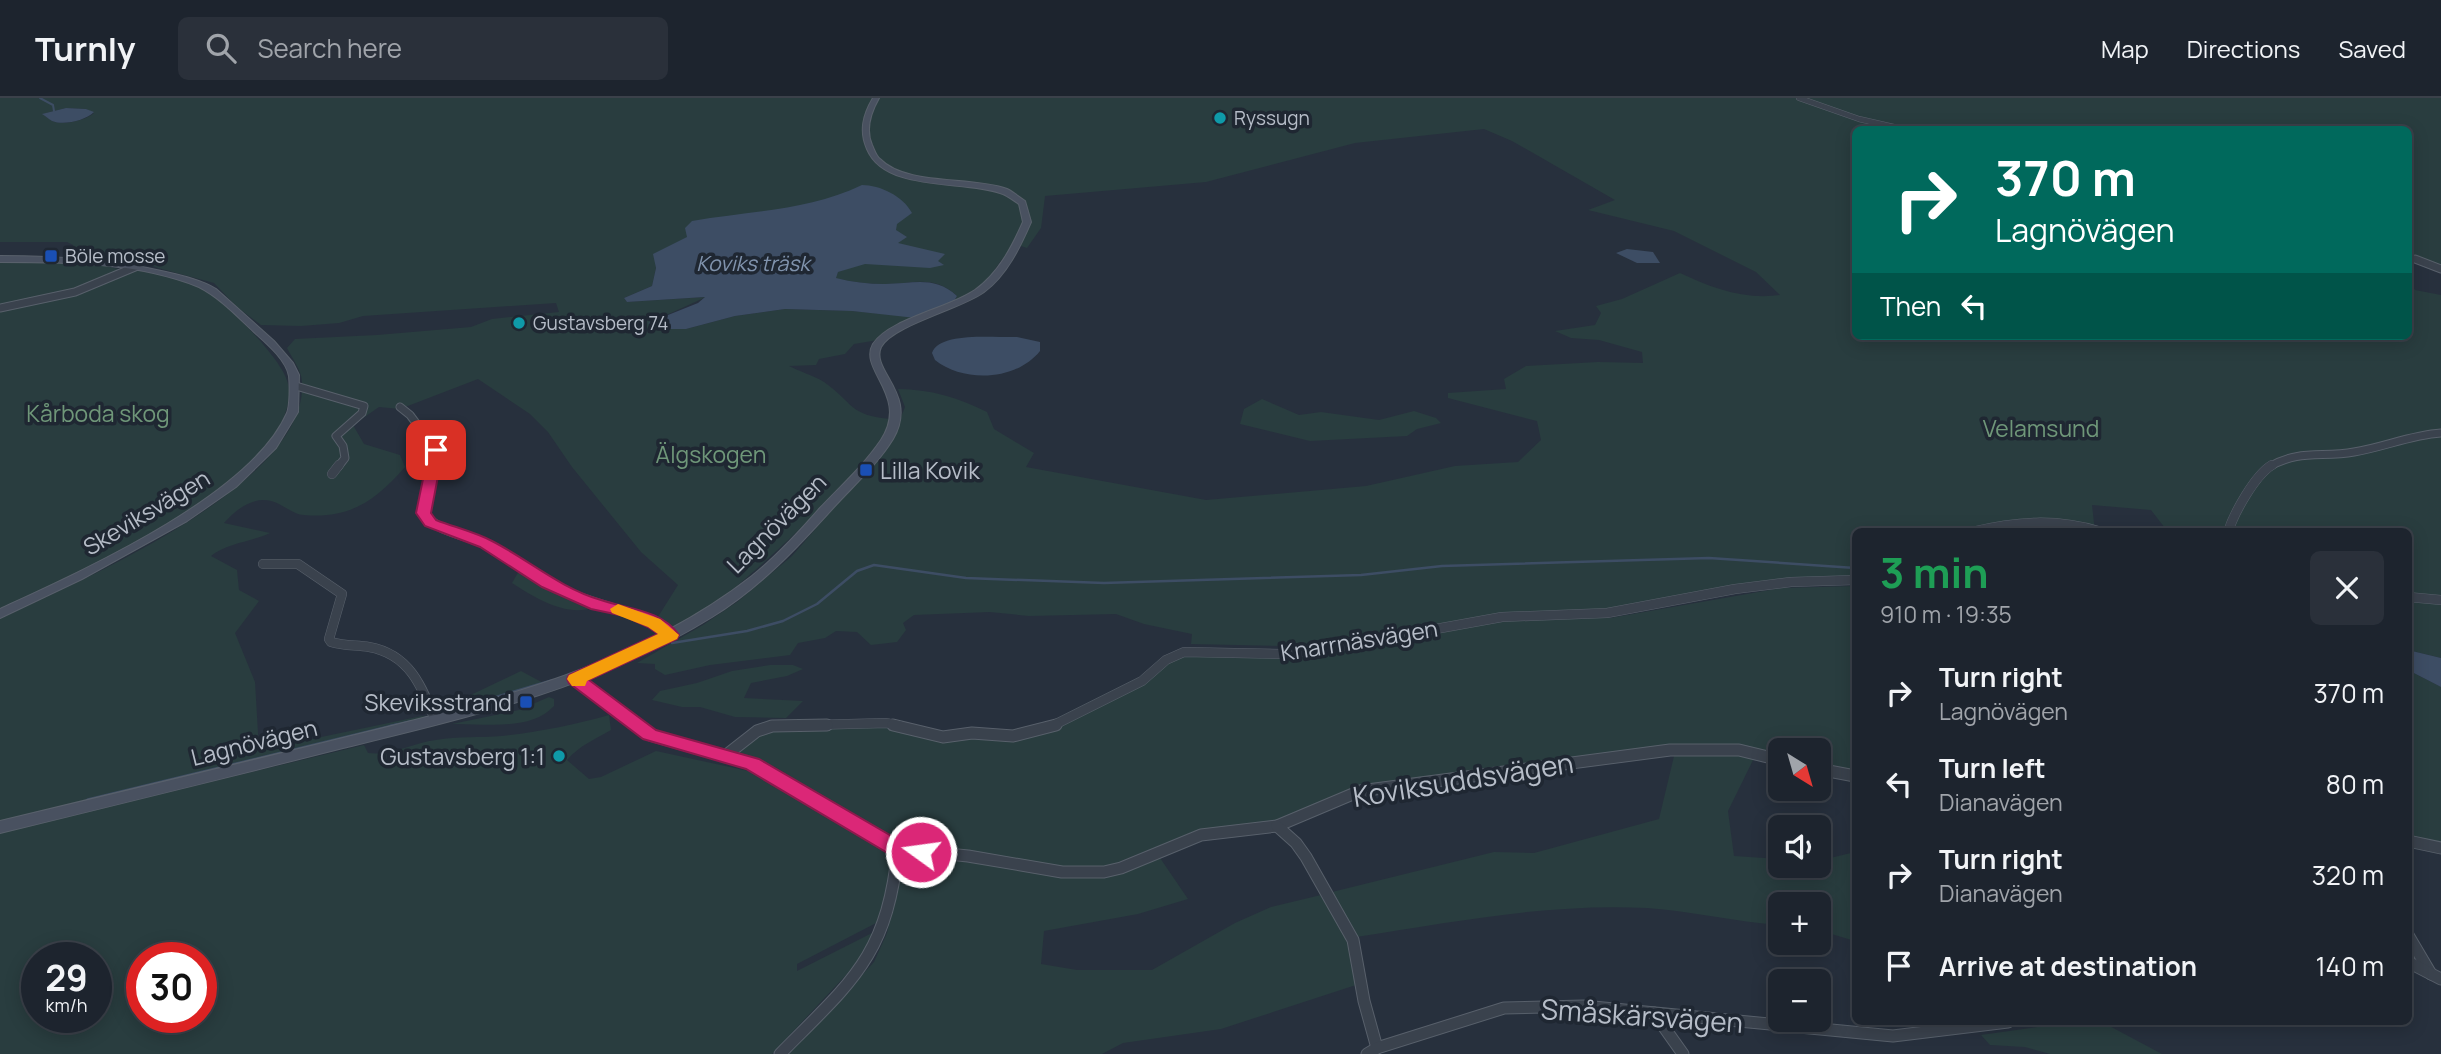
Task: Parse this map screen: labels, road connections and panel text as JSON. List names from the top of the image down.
{
  "streets": {
    "street": [
      "Skeviksvägen",
      "Lagnövägen",
      "Knarrnäsvägen",
      "Koviksuddsvägen",
      "Småskärsvägen"
    ]
  },
  "crossings": [
    ["Lagnövägen", "Koviksuddsvägen"],
    ["Knarrnäsvägen", "Koviksuddsvägen"]
  ],
  "water": ["Koviks träsk"],
  "parks": ["Kårboda skog", "Velamsund", "Älgskogen"],
  "places": {
    "other": ["Ryssugn", "Gustavsberg 74", "Gustavsberg 1:1"],
    "transit": ["Böle mosse", "Lilla Kovik", "Skeviksstrand"]
  },
  "north": "bottom right",
  "page": {
    "header": "Turnly",
    "search": "Search here",
    "nav": ["Map", "Directions", "Saved"],
    "turn": ["370 m", "Lagnövägen"],
    "then": "Then",
    "heading": ["3 min", "910 m · 19:35"],
    "list": [
      {
        "name": "Turn right",
        "note": "Lagnövägen",
        "value": "370 m"
      },
      {
        "name": "Turn left",
        "note": "Dianavägen",
        "value": "80 m"
      },
      {
        "name": "Turn right",
        "note": "Dianavägen",
        "value": "320 m"
      },
      {
        "name": "Arrive at destination",
        "value": "140 m"
      }
    ],
    "map_buttons": ["+", "−"],
    "speed": "29 km/h",
    "limit": "30"
  }
}
